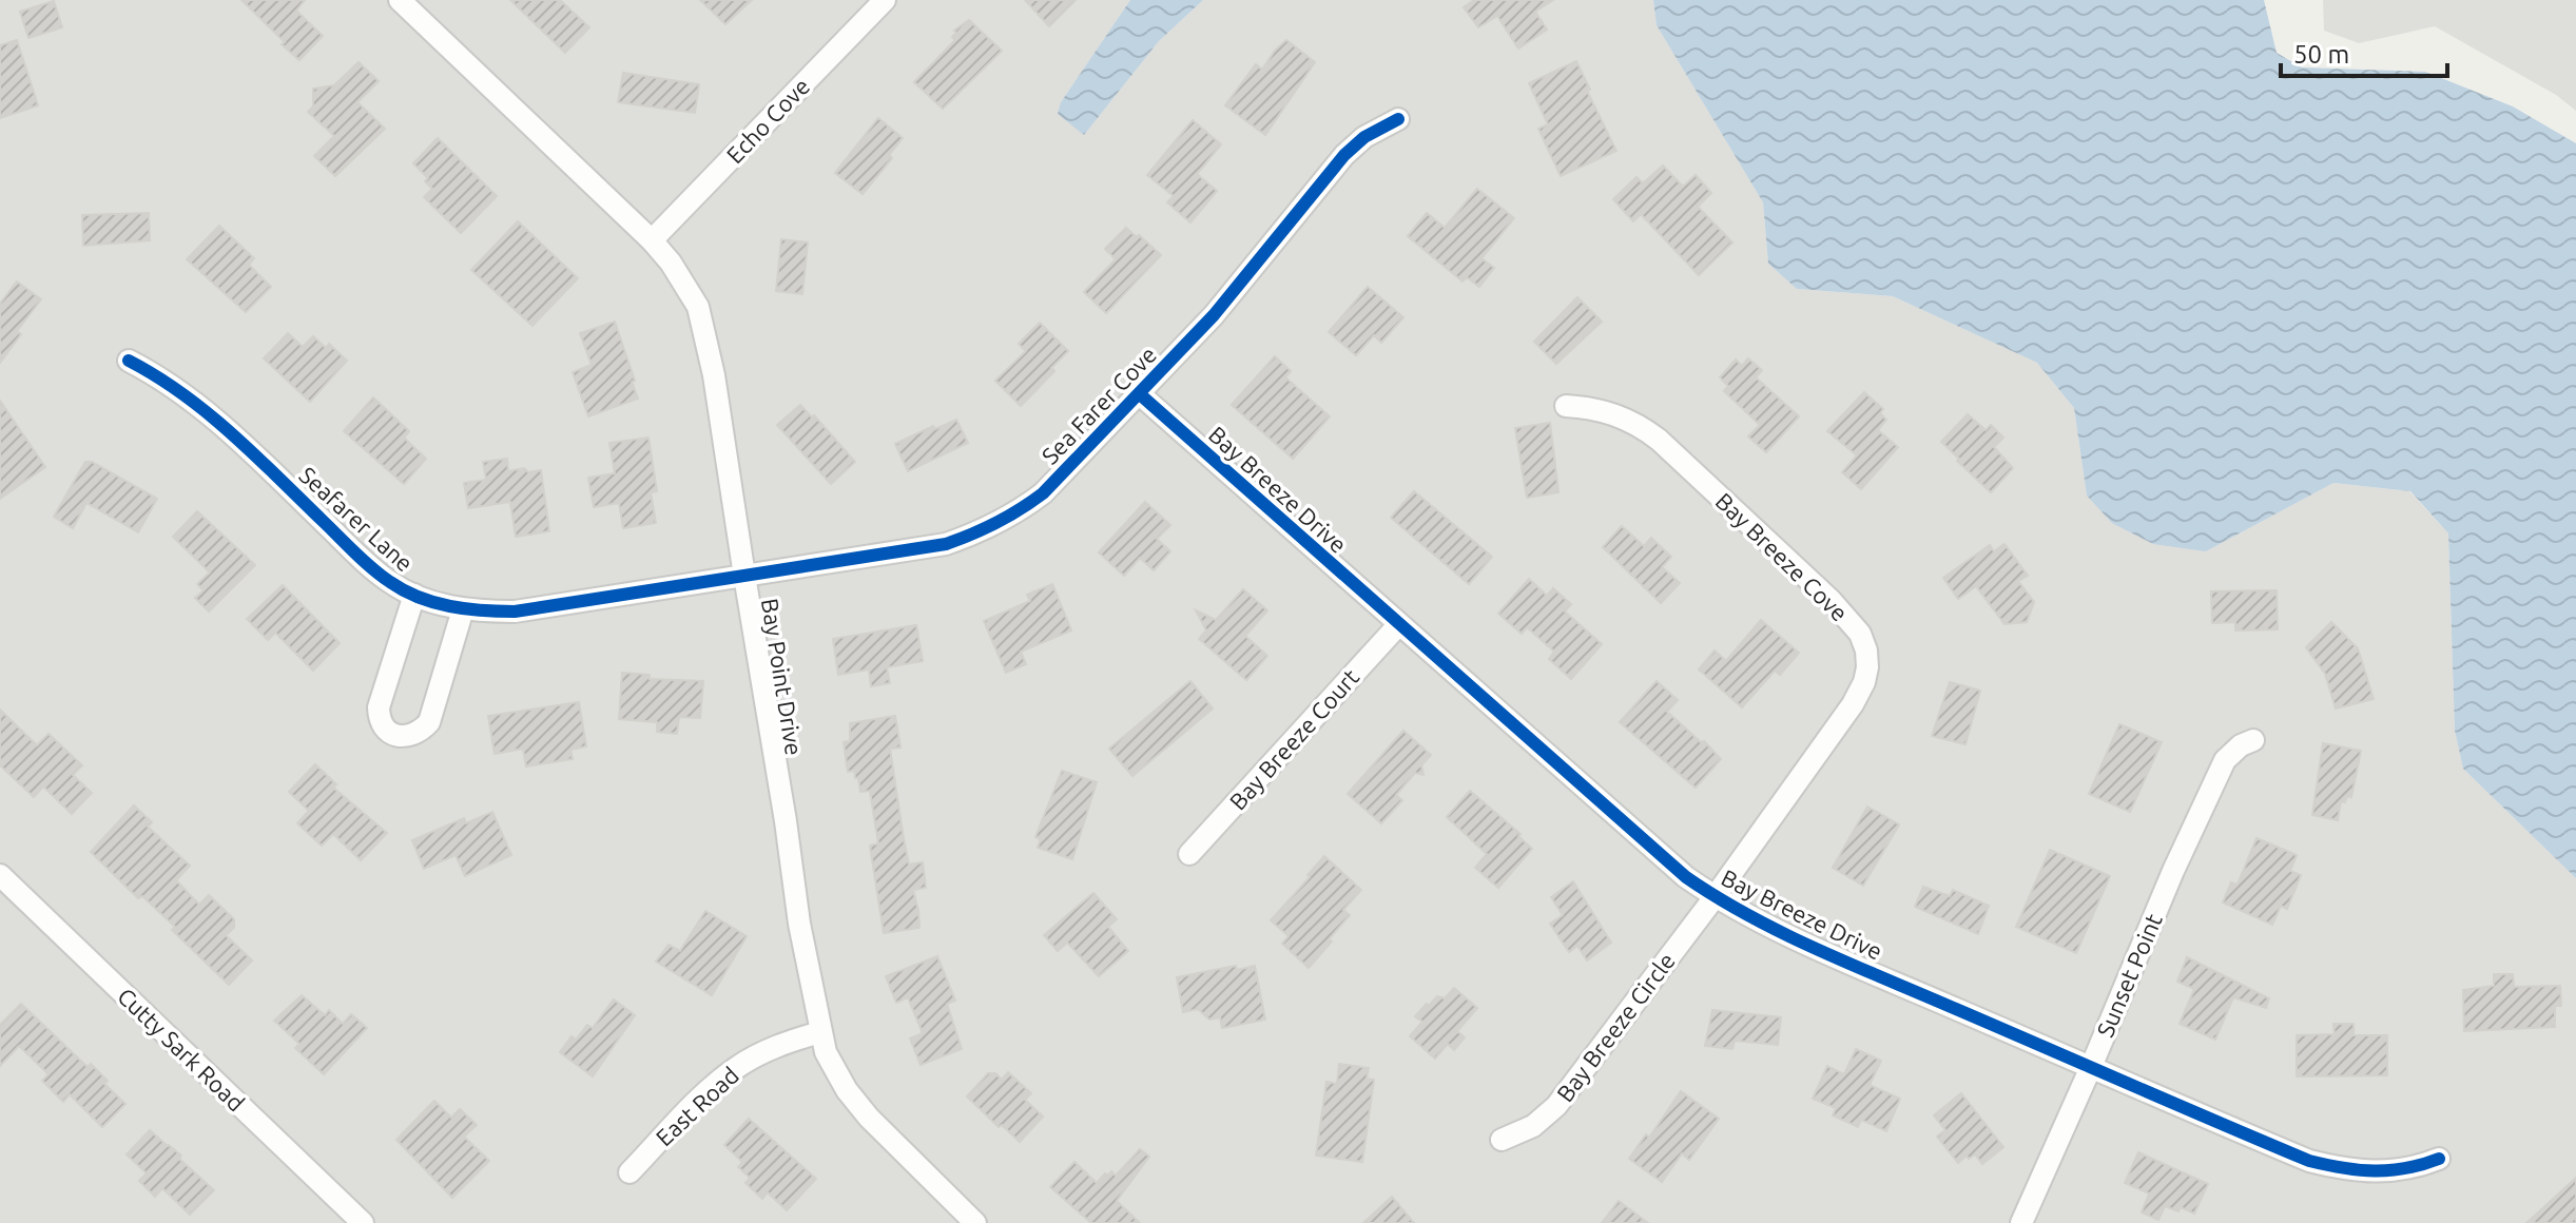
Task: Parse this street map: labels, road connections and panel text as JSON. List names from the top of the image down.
{
  "streets": {
    "street": [
      "Echo Cove",
      "Sea Farer Cove",
      "Bay Breeze Drive",
      "Seafarer Lane",
      "Bay Breeze Cove",
      "Bay Point Drive",
      "Bay Breeze Court",
      "Sunset Point",
      "Bay Breeze Circle",
      "Cutty Sark Road",
      "East Road"
    ]
  },
  "crossings": [
    ["Echo Cove", "Bay Point Drive"],
    ["Sea Farer Cove", "Bay Breeze Drive"],
    ["Sea Farer Cove", "Seafarer Lane"],
    ["Sea Farer Cove", "Bay Point Drive"],
    ["Bay Breeze Drive", "Bay Breeze Cove"],
    ["Bay Breeze Drive", "Bay Breeze Court"],
    ["Bay Breeze Drive", "Sunset Point"],
    ["Bay Breeze Drive", "Bay Breeze Circle"],
    ["Seafarer Lane", "Bay Point Drive"],
    ["Bay Breeze Cove", "Bay Breeze Circle"],
    ["Bay Point Drive", "East Road"]
  ],
  "scale_bar": "50 m"
}
